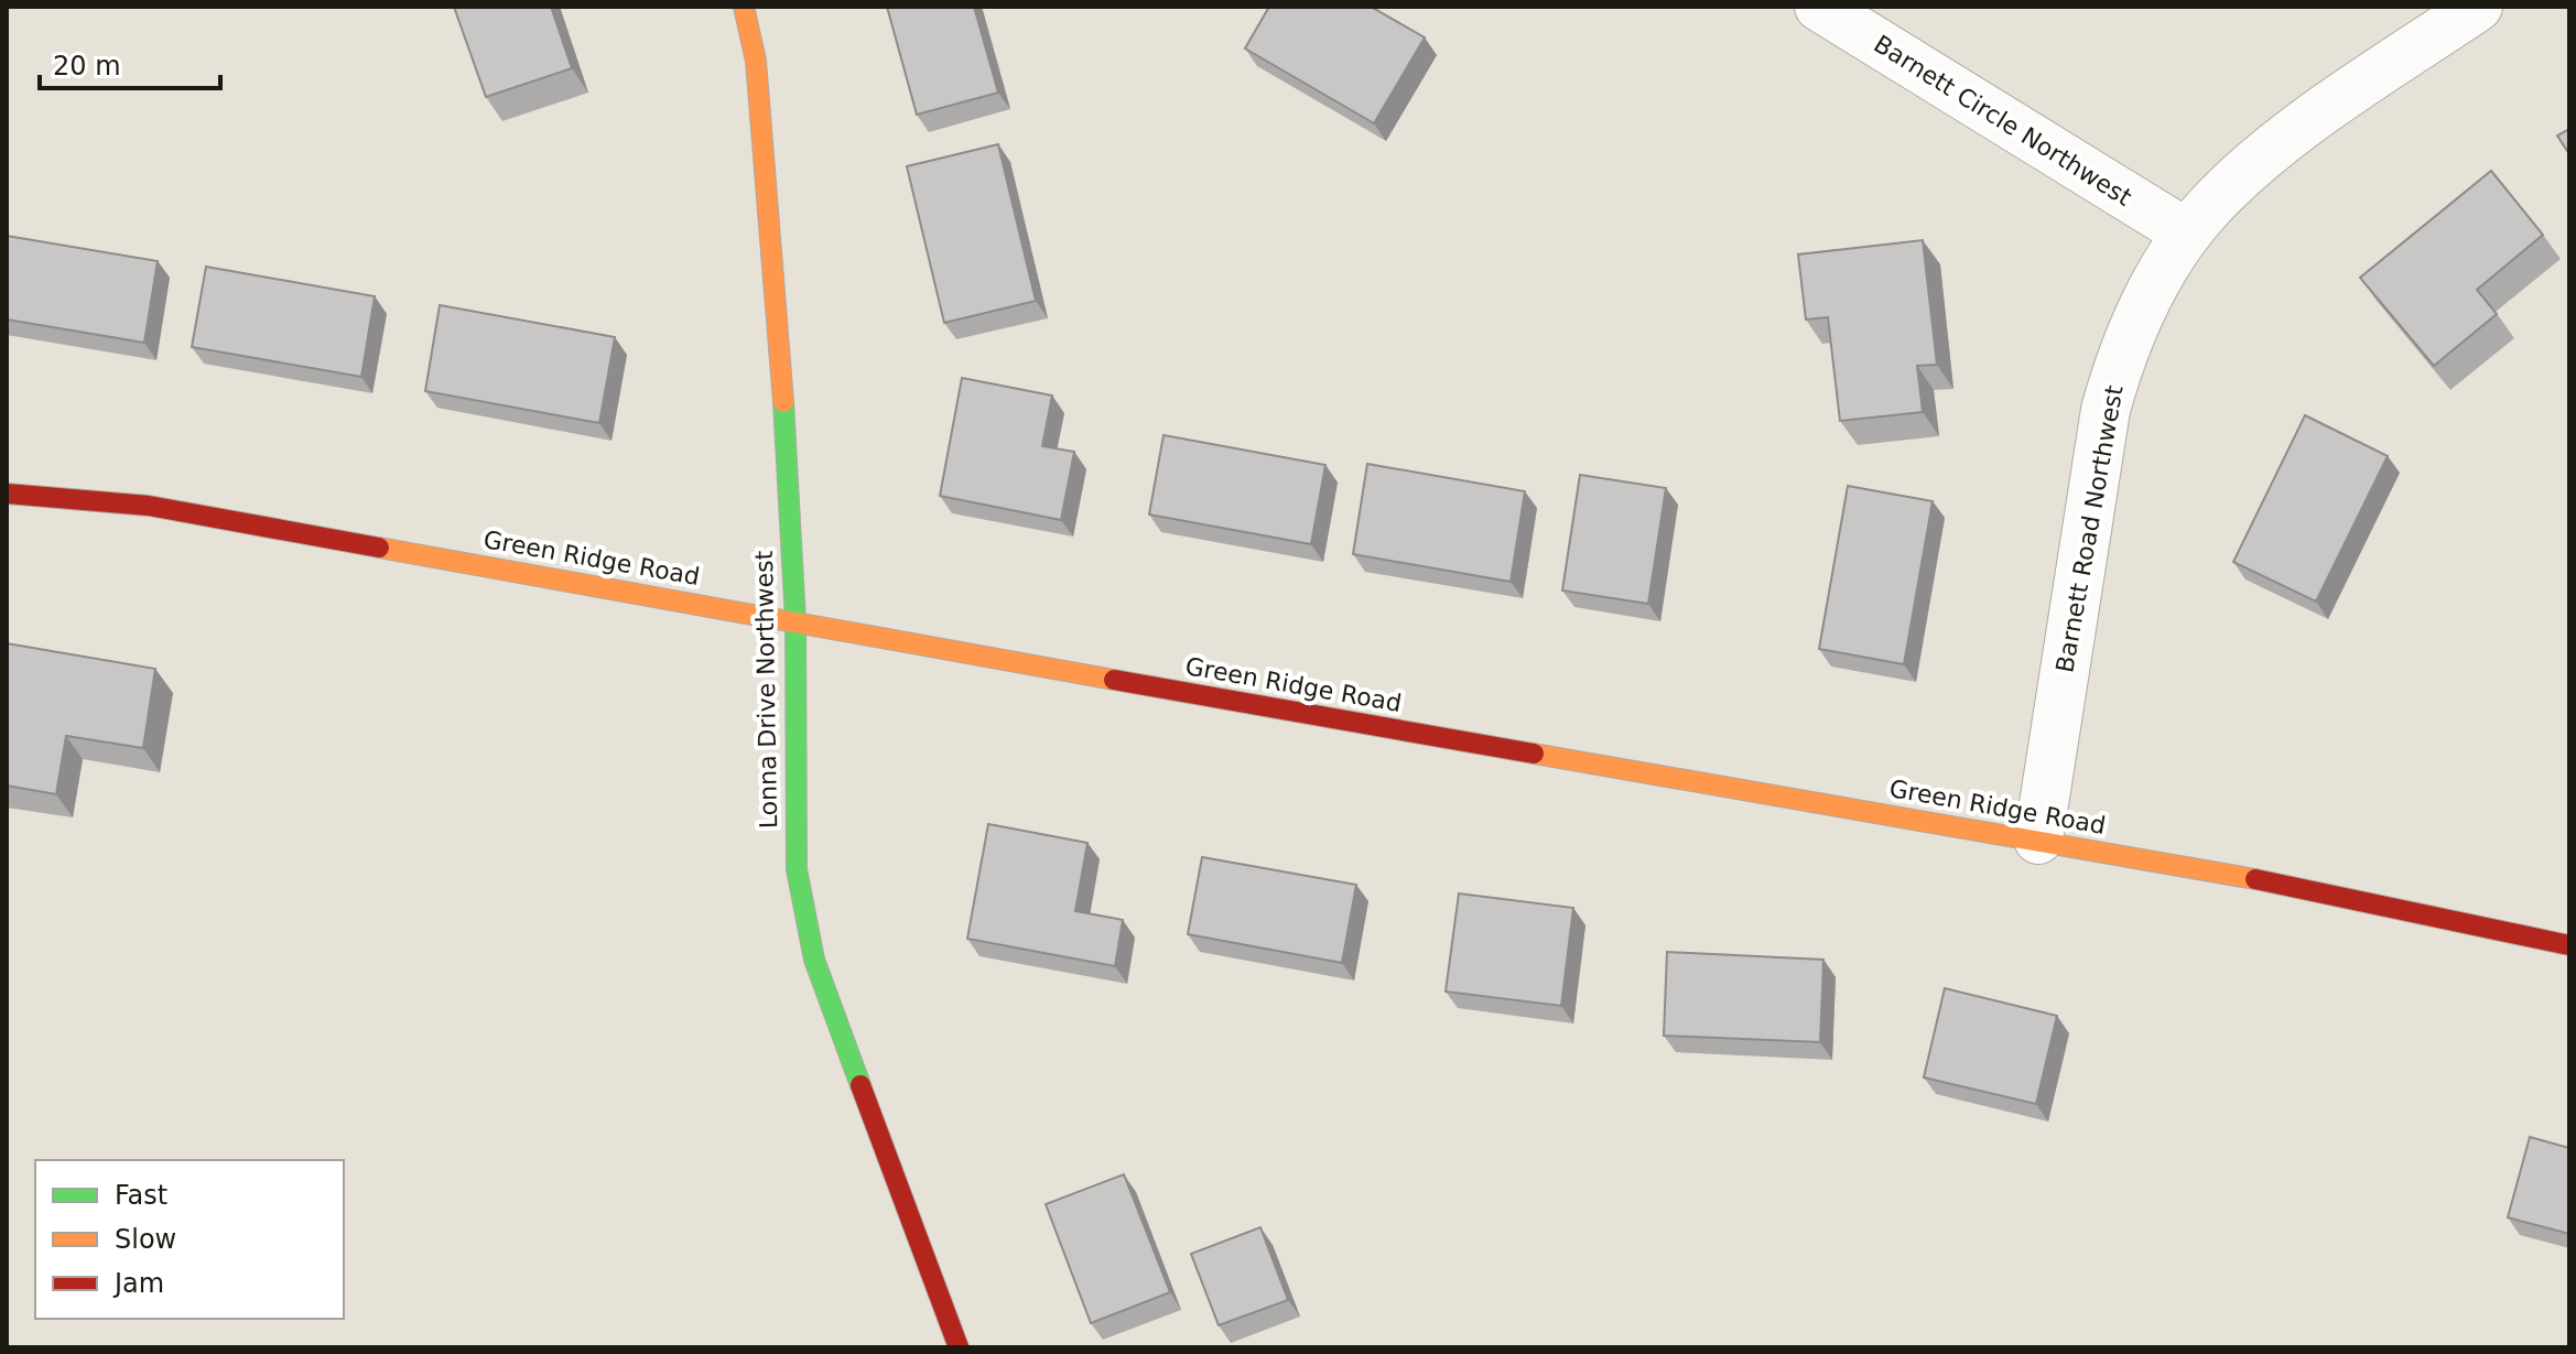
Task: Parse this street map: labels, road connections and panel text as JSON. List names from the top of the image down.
{
  "streets": {
    "street": [
      "Barnett Circle Northwest",
      "Barnett Road Northwest",
      "Green Ridge Road",
      "Lonna Drive Northwest"
    ]
  },
  "crossings": [
    ["Barnett Circle Northwest", "Barnett Road Northwest"],
    ["Barnett Road Northwest", "Green Ridge Road"],
    ["Green Ridge Road", "Lonna Drive Northwest"]
  ],
  "legend": ["Fast", "Slow", "Jam"],
  "scale_bar": "20 m"
}
